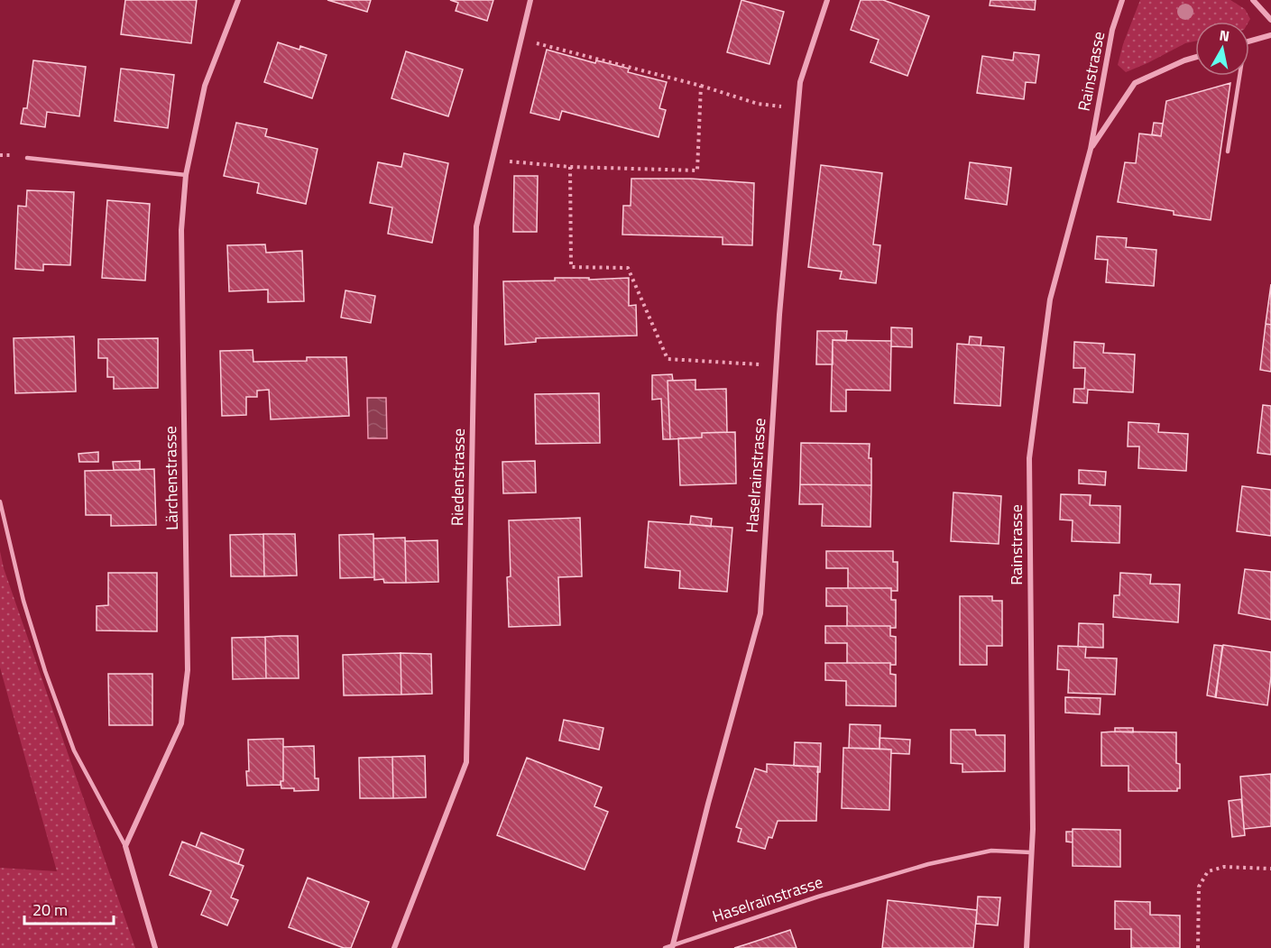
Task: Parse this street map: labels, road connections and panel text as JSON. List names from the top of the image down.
{
  "streets": {
    "street": [
      "Rainstrasse",
      "Haselrainstrasse",
      "Riedenstrasse",
      "Lärchenstrasse"
    ]
  },
  "crossings": [
    ["Rainstrasse", "Haselrainstrasse"]
  ],
  "scale_bar": "20 m",
  "north": "top"
}
